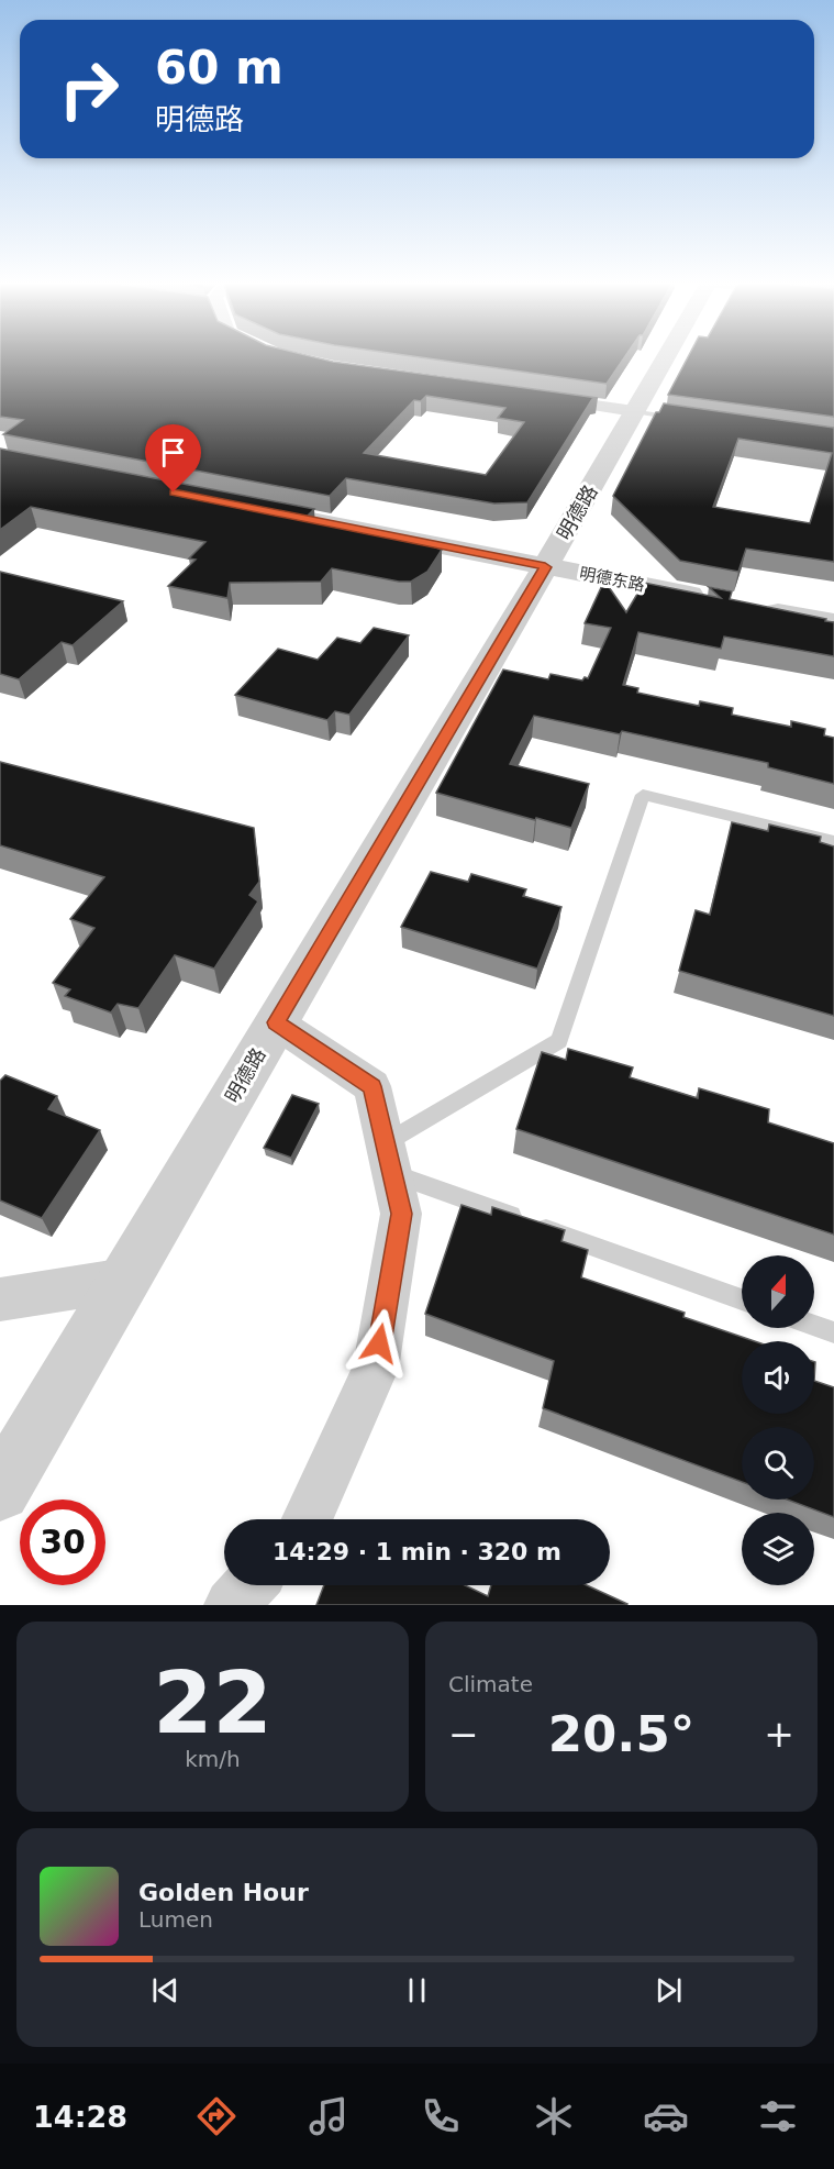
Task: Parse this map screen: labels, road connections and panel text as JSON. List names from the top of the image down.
{
  "streets": {
    "street": ["明德路", "明德东路"]
  },
  "crossings": [
    ["明德路", "明德东路"]
  ],
  "north": "top",
  "page": {
    "turn": ["60 m", "明德路"],
    "limit": "30",
    "trip": "14:29 · 1 min · 320 m",
    "tile": [
      ["22", "km/h"],
      "Climate"
    ],
    "heat": ["−", "20.5°", "+"],
    "song": ["Golden Hour", "Lumen"],
    "tabs": "14:28"
  }
}
